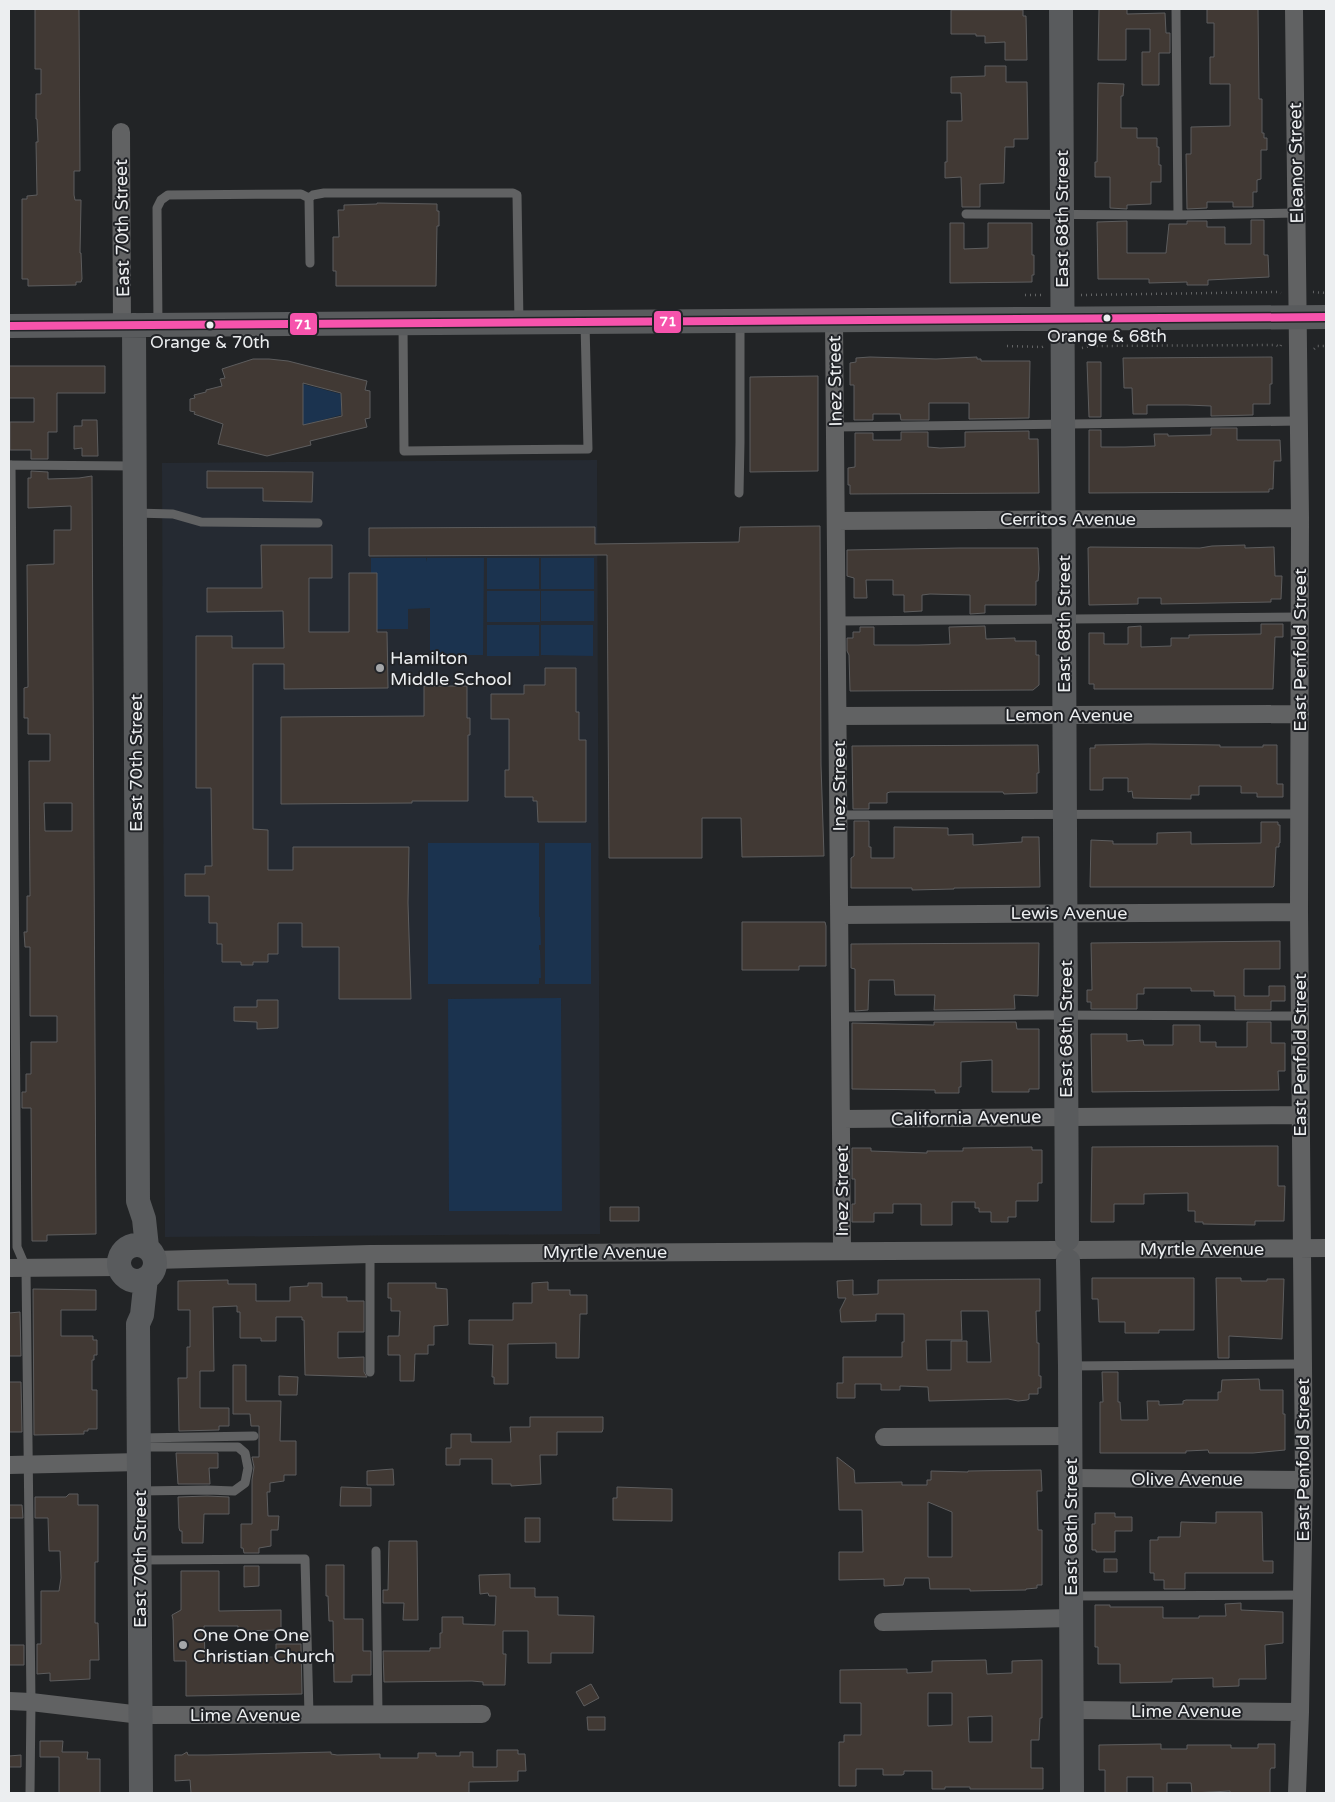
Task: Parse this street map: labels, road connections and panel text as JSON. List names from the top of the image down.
{
  "streets": {
    "street": [
      "Eleanor Street",
      "East 68th Street",
      "East 70th Street",
      "Inez Street",
      "Cerritos Avenue",
      "East Penfold Street",
      "Lemon Avenue",
      "Lewis Avenue",
      "California Avenue",
      "Myrtle Avenue",
      "Olive Avenue",
      "Lime Avenue"
    ]
  },
  "crossings": [
    ["Eleanor Street", "East Penfold Street"],
    ["East 68th Street", "Cerritos Avenue"],
    ["East 68th Street", "Lemon Avenue"],
    ["East 68th Street", "Lewis Avenue"],
    ["East 68th Street", "California Avenue"],
    ["East 68th Street", "Myrtle Avenue"],
    ["East 68th Street", "Olive Avenue"],
    ["East 68th Street", "Lime Avenue"],
    ["East 70th Street", "Myrtle Avenue"],
    ["East 70th Street", "Lime Avenue"],
    ["Inez Street", "Cerritos Avenue"],
    ["Inez Street", "Lemon Avenue"],
    ["Inez Street", "Lewis Avenue"],
    ["Inez Street", "California Avenue"],
    ["Inez Street", "Myrtle Avenue"],
    ["Cerritos Avenue", "East Penfold Street"],
    ["East Penfold Street", "Lemon Avenue"],
    ["East Penfold Street", "Lewis Avenue"],
    ["East Penfold Street", "California Avenue"],
    ["East Penfold Street", "Myrtle Avenue"],
    ["East Penfold Street", "Olive Avenue"],
    ["East Penfold Street", "Lime Avenue"]
  ],
  "places": [
    "Orange & 68th",
    "Orange & 70th",
    "Hamilton Middle School",
    "One One One Christian Church"
  ],
  "lines": ["transit line 71"]
}
